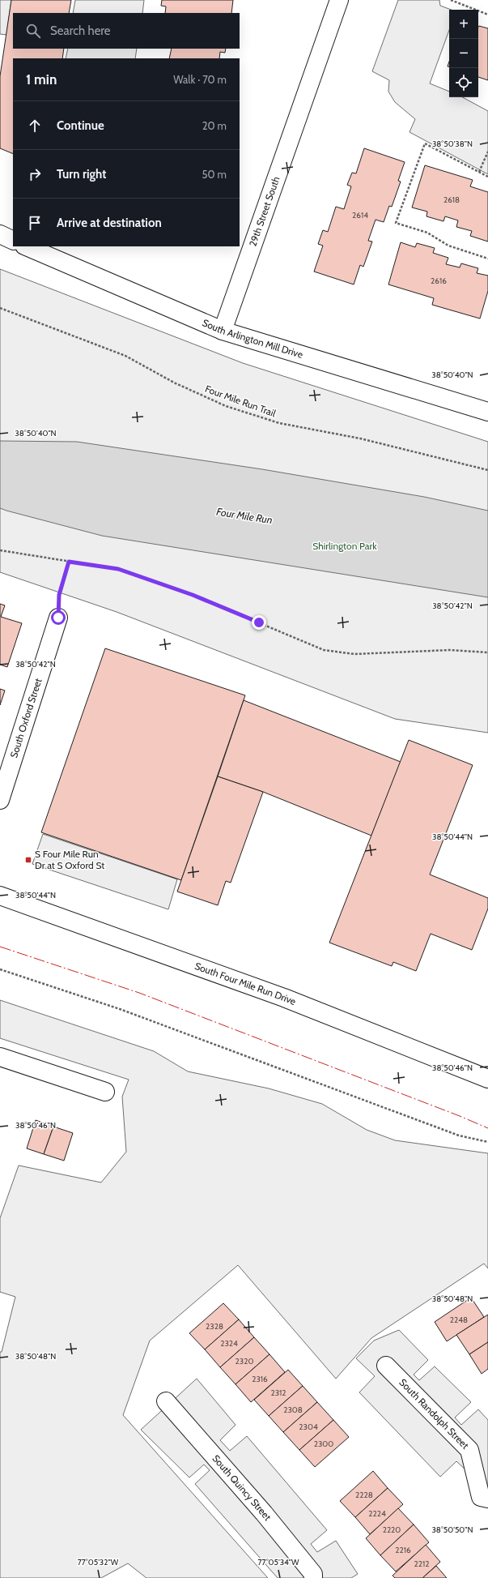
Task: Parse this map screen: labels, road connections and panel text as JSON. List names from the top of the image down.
{
  "streets": {
    "street": [
      "29th Street South",
      "South Arlington Mill Drive",
      "South Oxford Street",
      "South Four Mile Run Drive",
      "South Randolph Street",
      "South Quincy Street"
    ],
    "path": ["Four Mile Run Trail"]
  },
  "crossings": [
    ["29th Street South", "South Arlington Mill Drive"]
  ],
  "water": ["Four Mile Run"],
  "parks": ["Shirlington Park"],
  "places": {
    "transit": ["S Four Mile Run Dr at S Oxford St"]
  },
  "house_numbers": [
    "2618",
    "2614",
    "2616",
    "2248",
    "2328",
    "2324",
    "2320",
    "2316",
    "2312",
    "2308",
    "2304",
    "2300",
    "2228",
    "2224",
    "2220",
    "2216",
    "2212"
  ],
  "page": {
    "map_buttons": ["+", "−"],
    "search": "Search here",
    "heading": ["1 min", "Walk · 70 m"],
    "list": [
      ["Continue", "20 m"],
      ["Turn right", "50 m"],
      "Arrive at destination"
    ]
  },
  "coordinates": [
    "38°50'38\"N",
    "38°50'40\"N",
    "38°50'42\"N",
    "38°50'44\"N",
    "38°50'46\"N",
    "38°50'48\"N",
    "38°50'50\"N",
    "77°05'32\"W",
    "77°05'34\"W"
  ]
}
